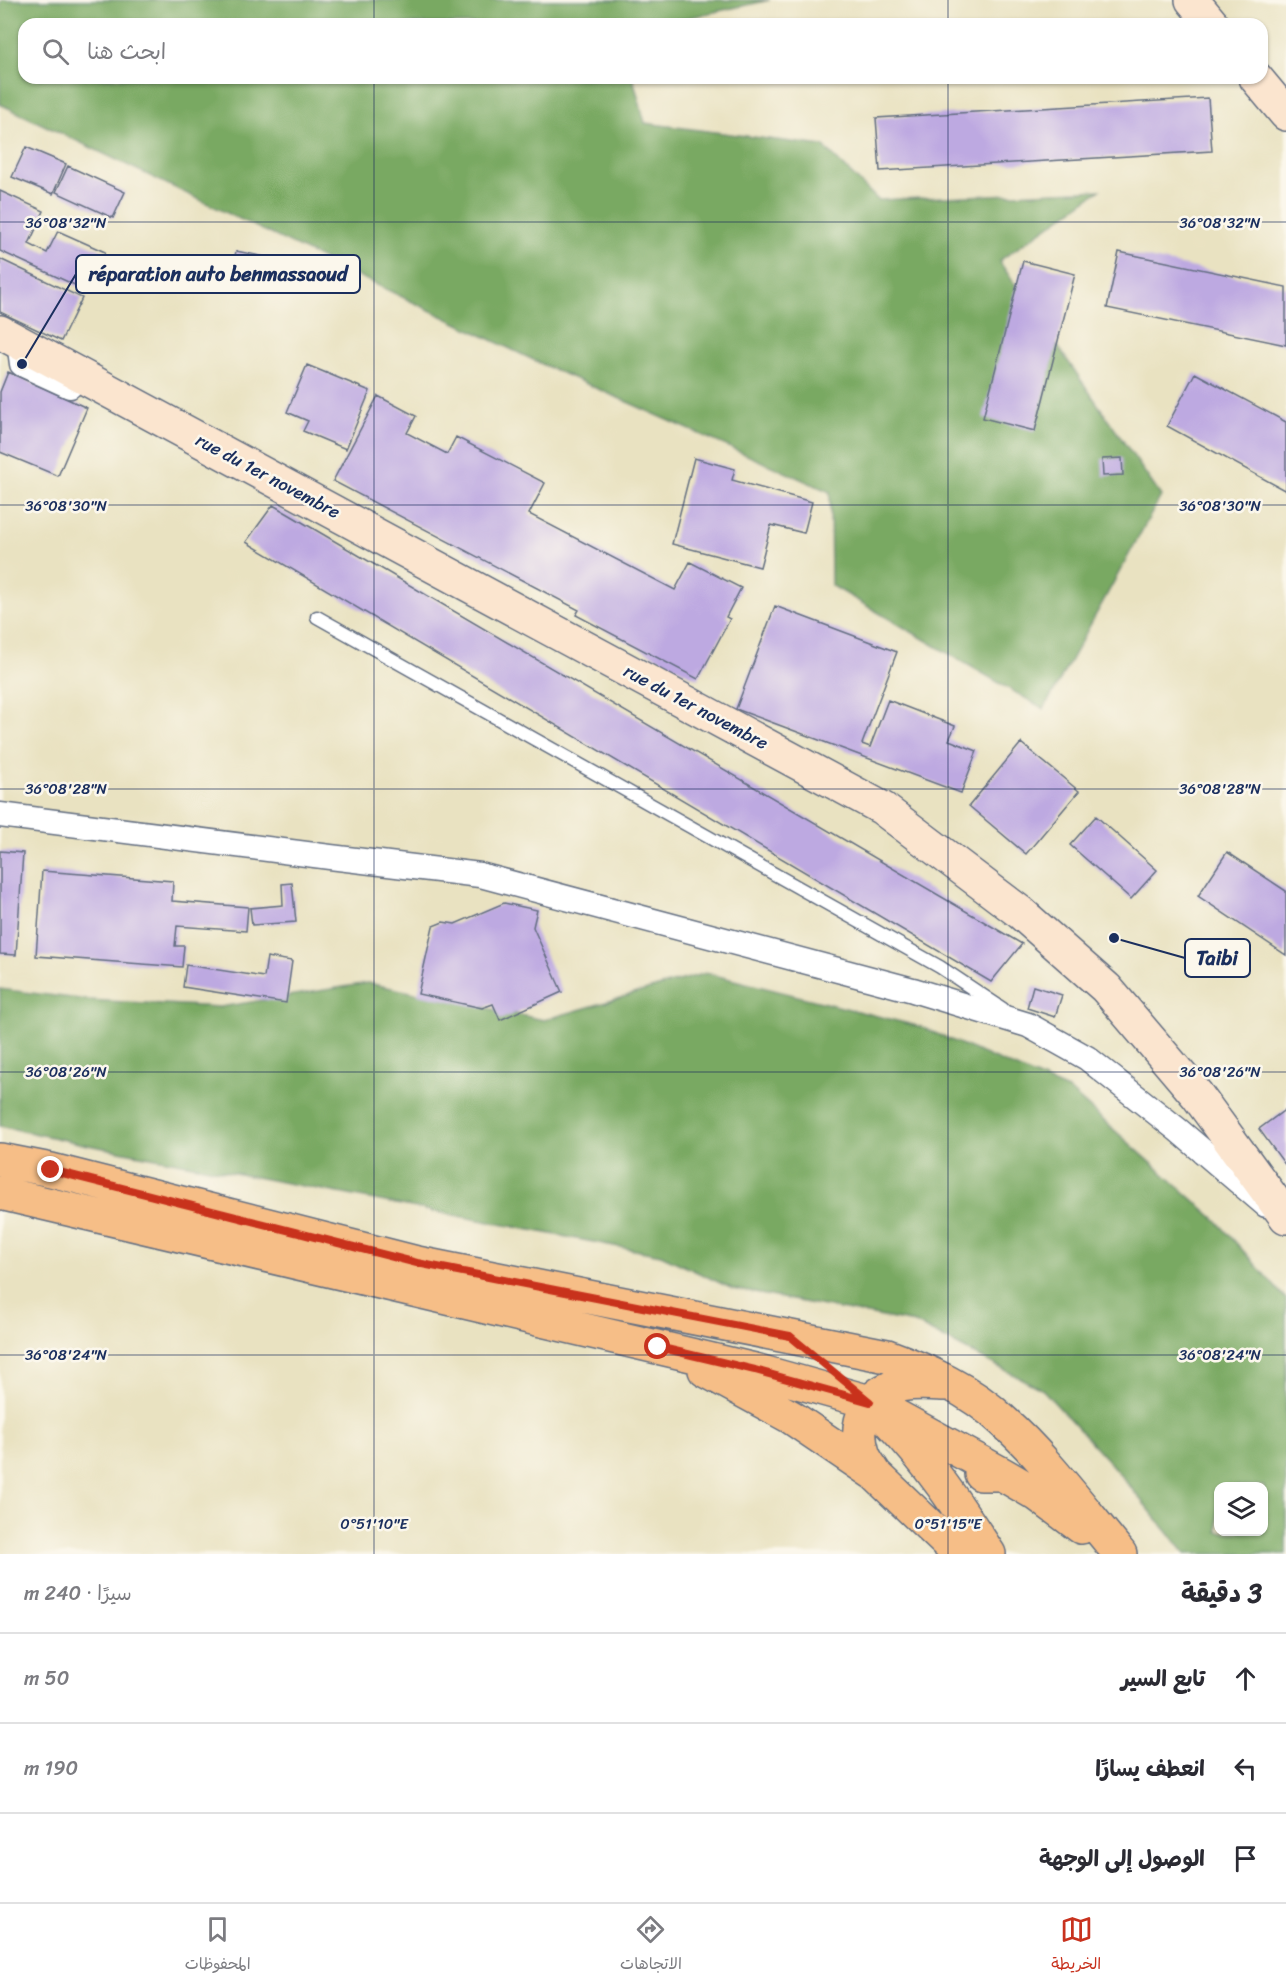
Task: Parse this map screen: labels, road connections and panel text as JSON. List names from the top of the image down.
{
  "streets": {
    "main road": ["rue du 1er novembre"]
  },
  "places": ["réparation auto benmassaoud", "Taibi"],
  "page": {
    "search": "ابحث هنا",
    "heading": ["3 دقيقة", "سيرًا · 240 m"],
    "list": [
      ["تابع السير", "50 m"],
      ["انعطف يسارًا", "190 m"],
      "الوصول إلى الوجهة"
    ],
    "nav": ["الخريطة", "الاتجاهات", "المحفوظات"]
  },
  "coordinates": [
    "36°08'32\"N",
    "36°08'30\"N",
    "36°08'28\"N",
    "36°08'26\"N",
    "36°08'24\"N",
    "0°51'10\"E",
    "0°51'15\"E"
  ]
}
